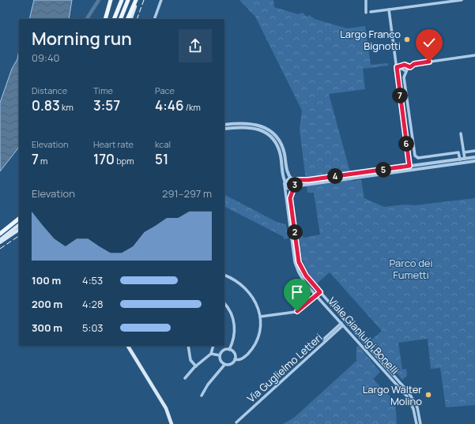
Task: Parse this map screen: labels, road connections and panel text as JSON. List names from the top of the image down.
{
  "streets": {
    "street": ["Viale Gianluigi Bonelli", "Via Guglielmo Letteri"]
  },
  "crossings": [
    ["Viale Gianluigi Bonelli", "Via Guglielmo Letteri"]
  ],
  "parks": ["Parco dei Fumetti"],
  "places": ["Largo Franco Bignotti", "Largo Walter Molino"],
  "page": {
    "heading": ["Morning run", "09:40"],
    "stats": [
      ["Distance", "0.83 km"],
      ["Time", "3:57"],
      ["Pace", "4:46 /km"],
      ["Elevation", "7 m"],
      ["Heart rate", "170 bpm"],
      ["kcal", "51"]
    ],
    "pins": [
      "7",
      "6",
      "5",
      "4",
      "3",
      "2"
    ],
    "chart": ["Elevation", "291–297 m"],
    "list": [
      {
        "name": "100 m",
        "note": "4:53"
      },
      {
        "name": "200 m",
        "note": "4:28"
      },
      {
        "name": "300 m",
        "note": "5:03"
      }
    ]
  }
}
